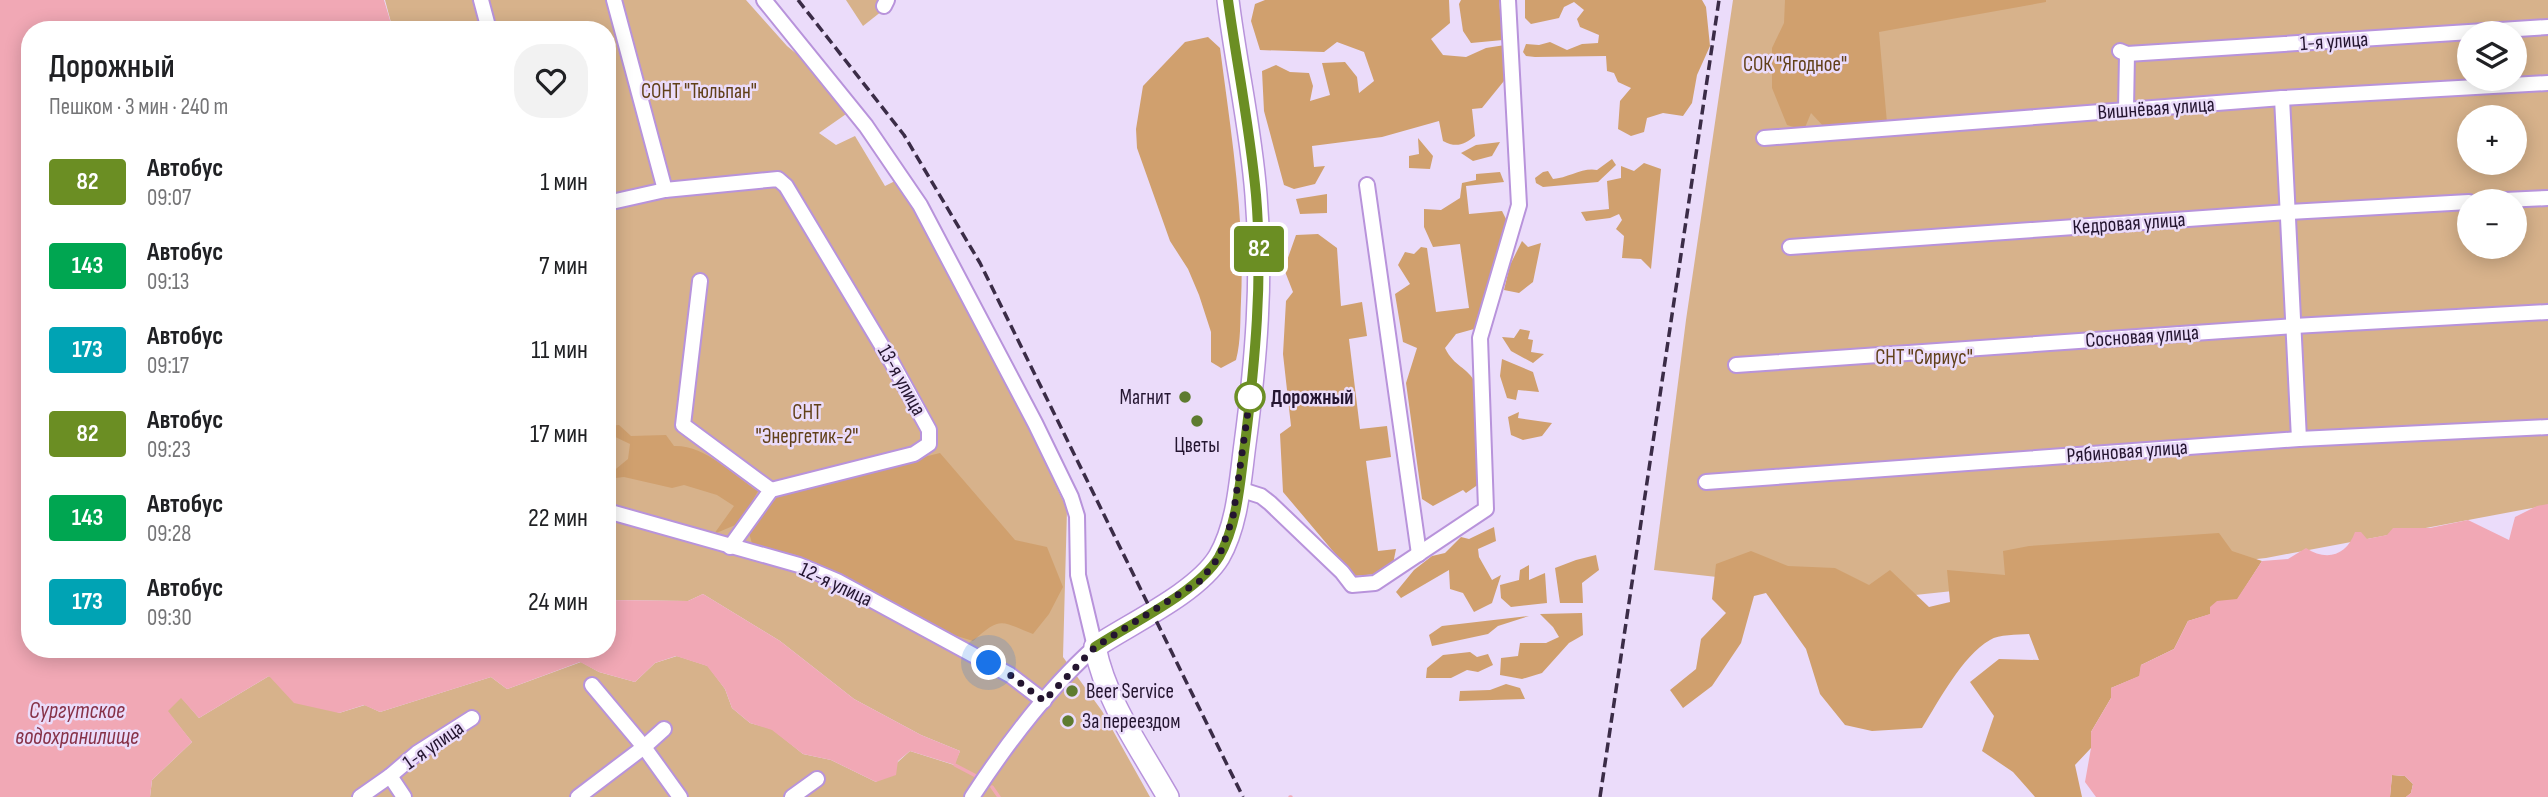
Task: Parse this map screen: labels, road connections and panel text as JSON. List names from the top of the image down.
{
  "streets": {
    "street": [
      "1-я улица",
      "Вишнёвая улица",
      "Кедровая улица",
      "Сосновая улица",
      "13-я улица",
      "Рябиновая улица",
      "12-я улица"
    ]
  },
  "crossings": [
    ["1-я улица", "Вишнёвая улица"]
  ],
  "water": ["Сургутское водохранилище"],
  "parks": [
    "СОК \"Ягодное\"",
    "СОНТ \"Тюльпан\"",
    "СНТ \"Сириус\"",
    "СHТ \"Энергетик-2\""
  ],
  "places": [
    "Магнит",
    "Дорожный",
    "Цветы",
    "Beer Service",
    "За переездом"
  ],
  "lines": ["bus line 82"],
  "page": {
    "on_map": "82",
    "map_buttons": ["+", "−"],
    "heading": ["Дорожный", "Пешком · 3 мин · 240 m"],
    "list": [
      {
        "mark": "82",
        "name": "Автобус",
        "note": "09:07",
        "value": "1 мин"
      },
      {
        "mark": "143",
        "name": "Автобус",
        "note": "09:13",
        "value": "7 мин"
      },
      {
        "mark": "173",
        "name": "Автобус",
        "note": "09:17",
        "value": "11 мин"
      },
      {
        "mark": "82",
        "name": "Автобус",
        "note": "09:23",
        "value": "17 мин"
      },
      {
        "mark": "143",
        "name": "Автобус",
        "note": "09:28",
        "value": "22 мин"
      },
      {
        "mark": "173",
        "name": "Автобус",
        "note": "09:30",
        "value": "24 мин"
      }
    ]
  }
}
